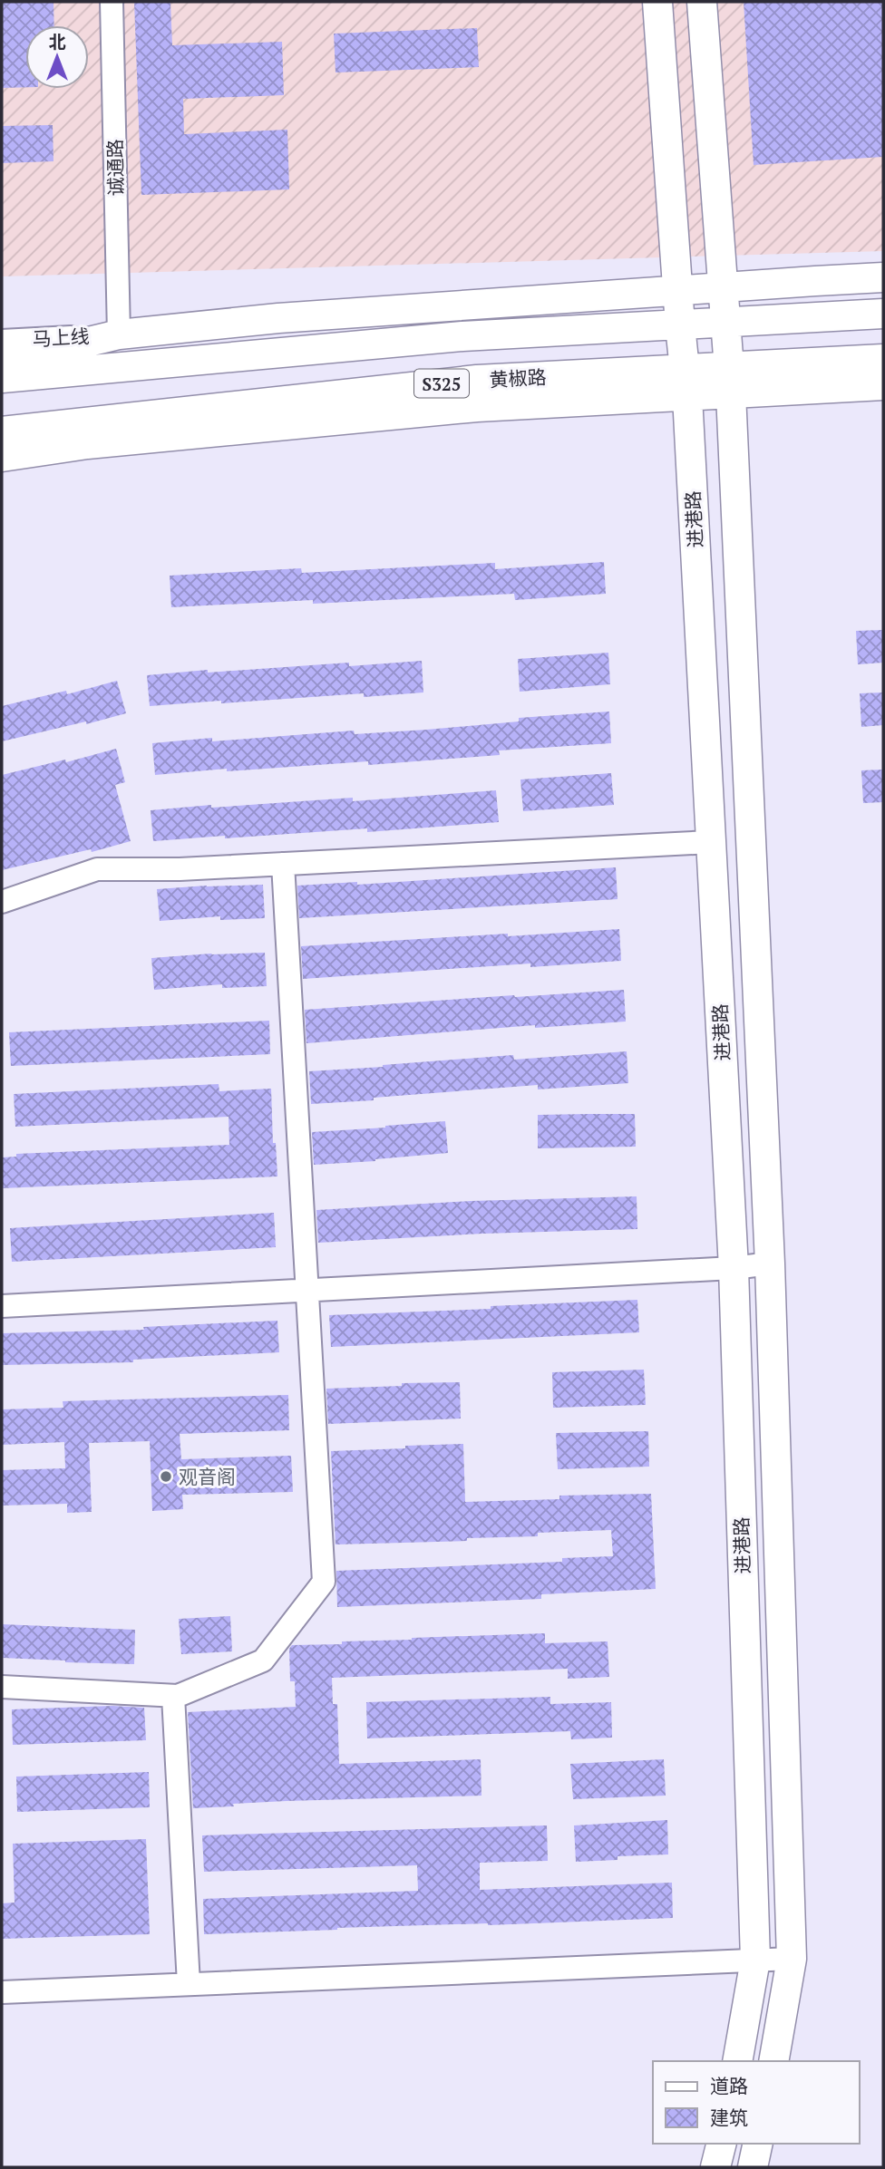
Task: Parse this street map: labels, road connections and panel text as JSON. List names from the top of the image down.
{
  "streets": {
    "main road": ["黄椒路", "S325", "进港路"],
    "street": ["诚通路", "马上线"]
  },
  "crossings": [
    ["诚通路", "马上线"],
    ["黄椒路", "进港路"]
  ],
  "places": ["观音阁"],
  "legend": ["道路", "建筑"],
  "north": "top"
}
